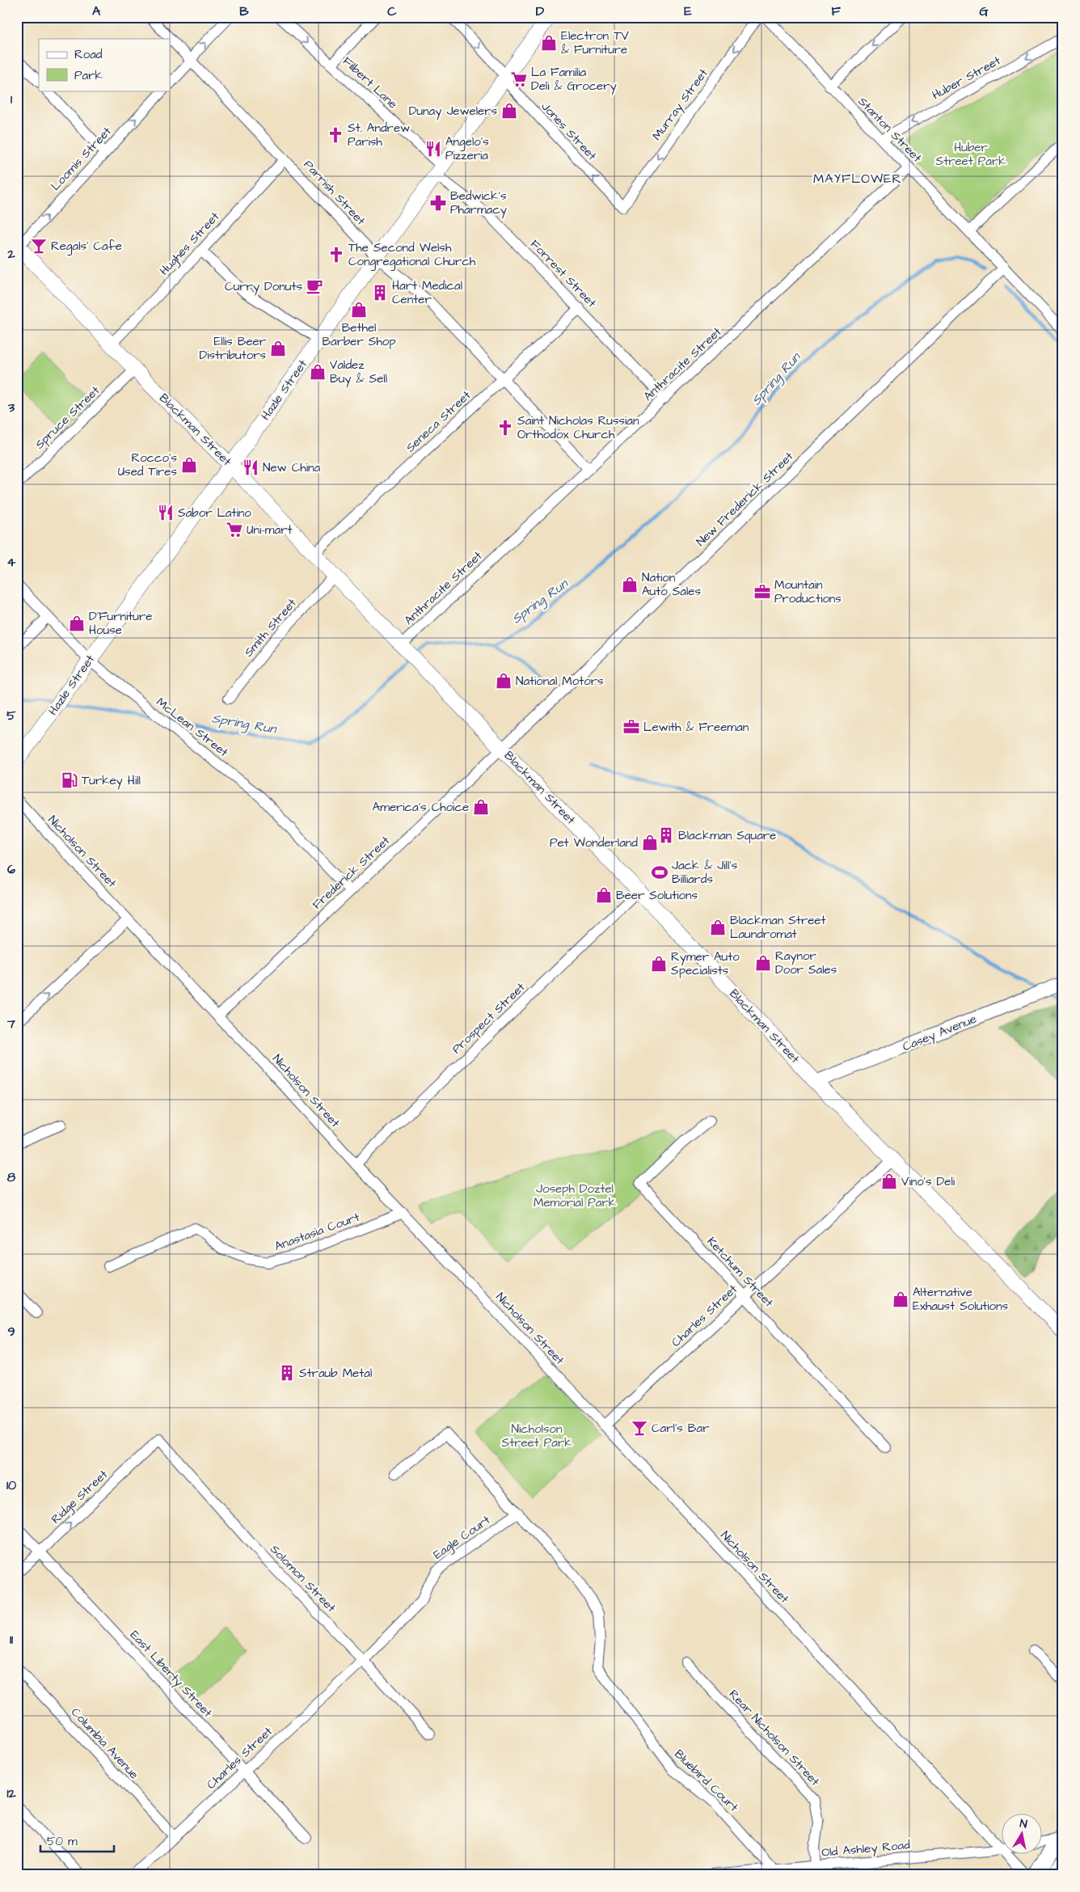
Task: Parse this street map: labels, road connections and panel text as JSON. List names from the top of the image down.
{
  "streets": {
    "main road": ["Hazle Street", "Blackman Street"],
    "street": [
      "Huber Street",
      "Filbert Lane",
      "Murray Street",
      "Stanton Street",
      "Jones Street",
      "Loomis Street",
      "Parrish Street",
      "Hughes Street",
      "Forrest Street",
      "Anthracite Street",
      "Spruce Street",
      "Seneca Street",
      "New Frederick Street",
      "Smith Street",
      "McLean Street",
      "Nicholson Street",
      "Frederick Street",
      "Prospect Street",
      "Casey Avenue",
      "Anastasia Court",
      "Ketchum Street",
      "Charles Street",
      "Ridge Street",
      "Eagle Court",
      "Solomon Street",
      "East Liberty Street",
      "Rear Nicholson Street",
      "Columbia Avenue",
      "Bluebird Court",
      "Old Ashley Road"
    ]
  },
  "crossings": [
    ["Huber Street", "Stanton Street"],
    ["Filbert Lane", "Forrest Street"],
    ["Filbert Lane", "Hazle Street"],
    ["Murray Street", "Jones Street"],
    ["Stanton Street", "Anthracite Street"],
    ["Stanton Street", "New Frederick Street"],
    ["Jones Street", "Hazle Street"],
    ["Loomis Street", "Blackman Street"],
    ["Parrish Street", "Hughes Street"],
    ["Parrish Street", "Anthracite Street"],
    ["Parrish Street", "Hazle Street"],
    ["Parrish Street", "Seneca Street"],
    ["Hughes Street", "Blackman Street"],
    ["Forrest Street", "Anthracite Street"],
    ["Forrest Street", "Hazle Street"],
    ["Forrest Street", "Seneca Street"],
    ["Anthracite Street", "Blackman Street"],
    ["Hazle Street", "Blackman Street"],
    ["Hazle Street", "McLean Street"],
    ["Spruce Street", "Blackman Street"],
    ["Seneca Street", "Blackman Street"],
    ["Blackman Street", "New Frederick Street"],
    ["Blackman Street", "Smith Street"],
    ["Blackman Street", "Frederick Street"],
    ["Blackman Street", "Prospect Street"],
    ["Blackman Street", "Casey Avenue"],
    ["Blackman Street", "Charles Street"],
    ["New Frederick Street", "Frederick Street"],
    ["McLean Street", "Frederick Street"],
    ["Nicholson Street", "Frederick Street"],
    ["Nicholson Street", "Prospect Street"],
    ["Nicholson Street", "Anastasia Court"],
    ["Nicholson Street", "Charles Street"],
    ["Nicholson Street", "Old Ashley Road"],
    ["Ketchum Street", "Charles Street"],
    ["Charles Street", "Eagle Court"],
    ["Charles Street", "Solomon Street"],
    ["Charles Street", "East Liberty Street"],
    ["Charles Street", "Columbia Avenue"],
    ["Ridge Street", "Solomon Street"],
    ["Ridge Street", "East Liberty Street"],
    ["Eagle Court", "Solomon Street"],
    ["Eagle Court", "Bluebird Court"],
    ["Rear Nicholson Street", "Old Ashley Road"],
    ["Bluebird Court", "Old Ashley Road"]
  ],
  "one_way": [
    "Huber Street",
    "Murray Street",
    "Loomis Street",
    "Ridge Street"
  ],
  "districts": ["MAYFLOWER"],
  "water": ["Spring Run"],
  "parks": ["Huber Street Park", "Joseph Doztel Memorial Park", "Nicholson Street Park"],
  "places": {
    "shop": [
      "Electron TV & Furniture",
      "Dunay Jewelers",
      "Bethel Barber Shop",
      "Ellis Beer Distributors",
      "Valdez Buy & Sell",
      "Rocco's Used Tires",
      "Nation Auto Sales",
      "D'Furniture House",
      "National Motors",
      "America's Choice",
      "Pet Wonderland",
      "Beer Solutions",
      "Blackman Street Laundromat",
      "Raynor Door Sales",
      "Rymer Auto Specialists",
      "Vino's Deli",
      "Alternative Exhaust Solutions"
    ],
    "supermarket": ["La Familia Deli & Grocery", "Uni-mart"],
    "church": ["St. Andrew Parish", "The Second Welsh Congregational Church", "Saint Nicholas Russian Orthodox Church"],
    "restaurant": ["Angelo's Pizzeria", "New China", "Sabor Latino"],
    "pharmacy": ["Bedwick's Pharmacy"],
    "bar": ["Regals' Cafe", "Carl's Bar"],
    "cafe": ["Curry Donuts"],
    "building": ["Hart Medical Center", "Blackman Square", "Straub Metal"],
    "office": ["Mountain Productions", "Lewith & Freeman"],
    "fuel station": ["Turkey Hill"],
    "sports": ["Jack & Jill's Billiards"]
  },
  "legend": ["Road", "Park"],
  "scale_bar": "50 m",
  "north": "top",
  "grid": {
    "columns": [
      "A",
      "B",
      "C",
      "D",
      "E",
      "F",
      "G"
    ],
    "rows": [
      "1",
      "2",
      "3",
      "4",
      "5",
      "6",
      "7",
      "8",
      "9",
      "10",
      "11",
      "12"
    ]
  }
}
